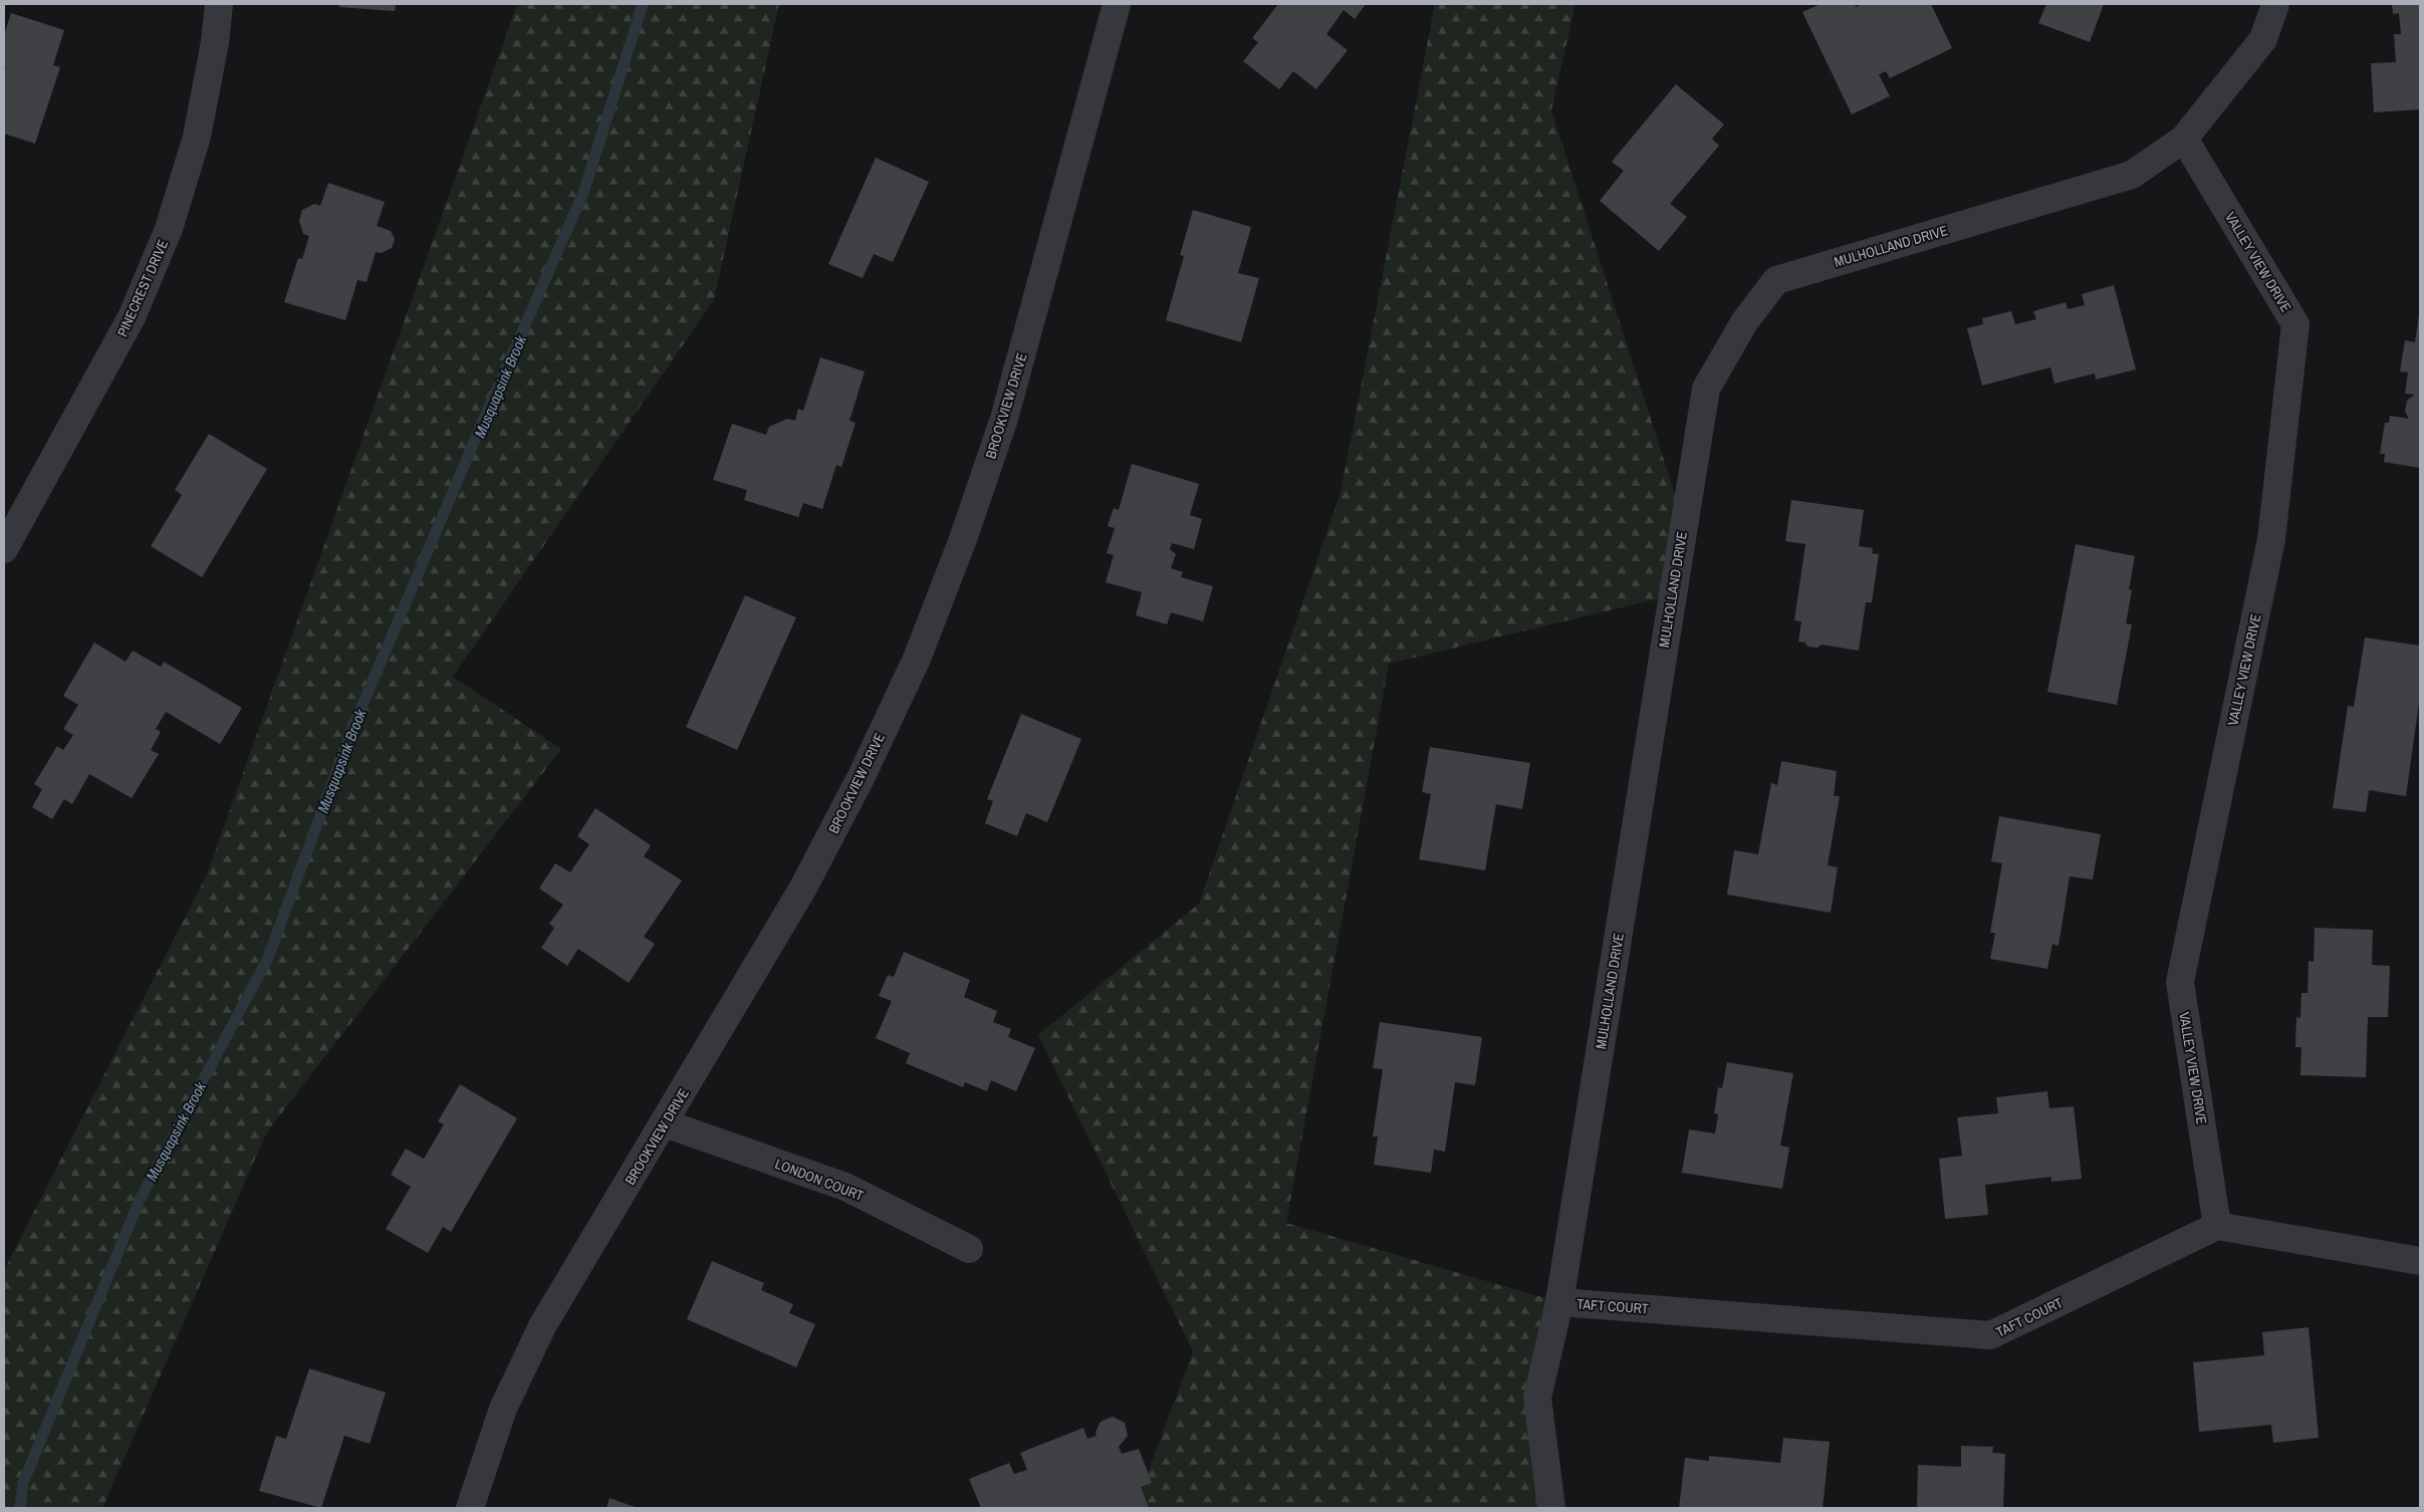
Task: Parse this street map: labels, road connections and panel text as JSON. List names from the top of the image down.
{
  "streets": {
    "street": [
      "MULHOLLAND DRIVE",
      "VALLEY VIEW DRIVE",
      "PINECREST DRIVE",
      "BROOKVIEW DRIVE",
      "LONDON COURT",
      "TAFT COURT"
    ]
  },
  "crossings": [
    ["MULHOLLAND DRIVE", "VALLEY VIEW DRIVE"],
    ["MULHOLLAND DRIVE", "TAFT COURT"],
    ["VALLEY VIEW DRIVE", "TAFT COURT"],
    ["BROOKVIEW DRIVE", "LONDON COURT"]
  ],
  "water": ["Musquapsink Brook"]
}
